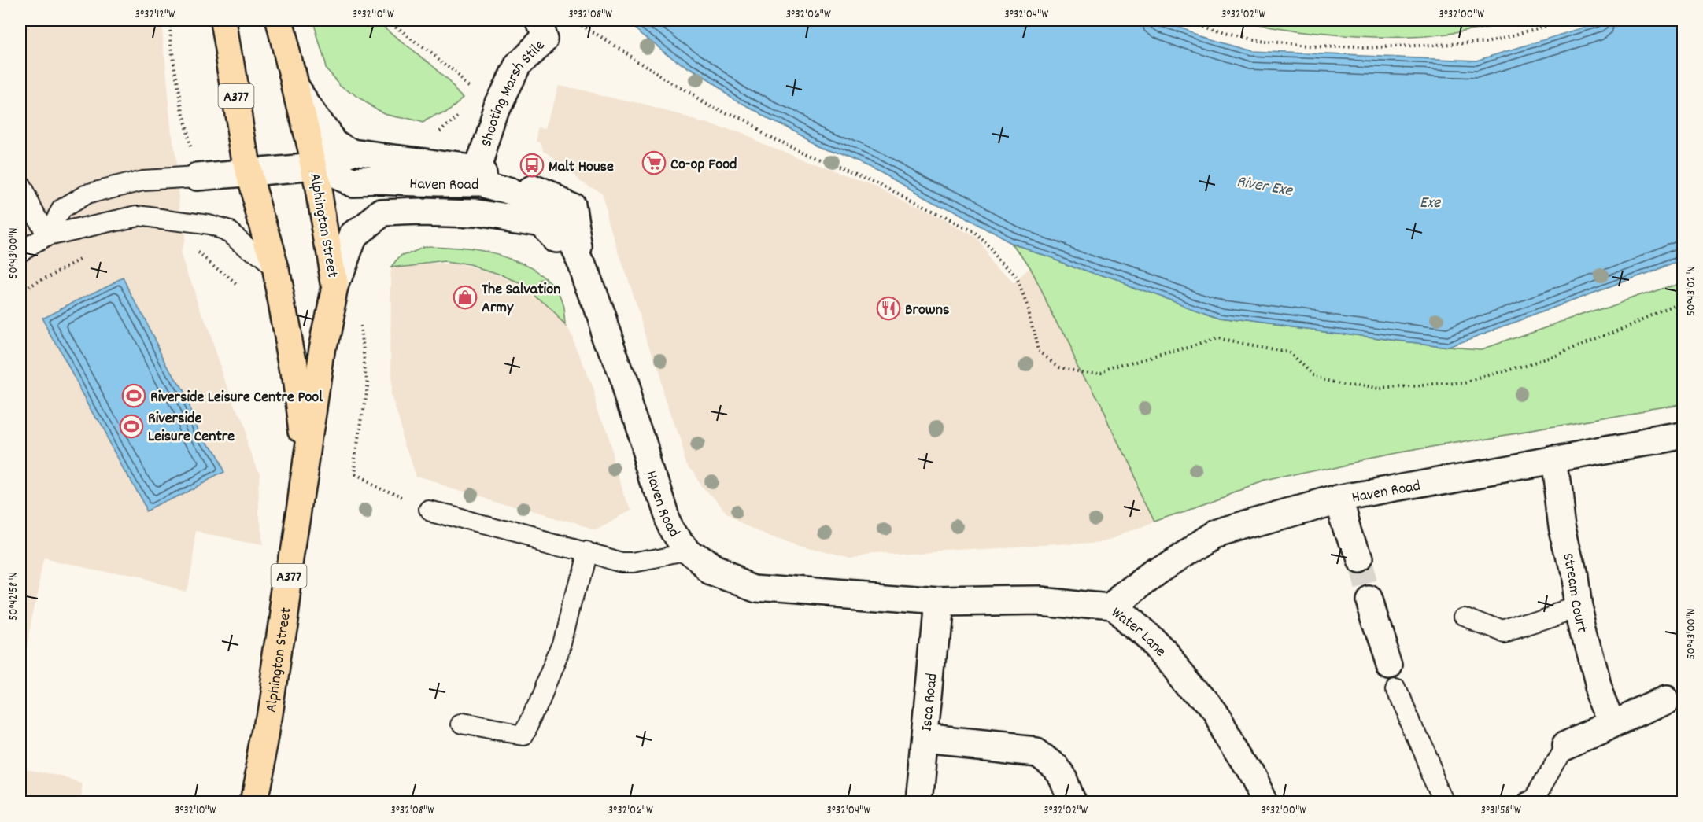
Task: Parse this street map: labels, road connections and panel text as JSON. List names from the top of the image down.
{
  "streets": {
    "highway": ["A377", "Alphington Street"],
    "street": [
      "Shooting Marsh Stile",
      "Haven Road",
      "Stream Court",
      "Water Lane",
      "Isca Road"
    ]
  },
  "crossings": [
    ["Shooting Marsh Stile", "Haven Road"],
    ["Haven Road", "Alphington Street"],
    ["Haven Road", "Stream Court"],
    ["Haven Road", "Water Lane"],
    ["Haven Road", "Isca Road"],
    ["Water Lane", "Isca Road"]
  ],
  "water": ["River Exe", "Exe"],
  "places": {
    "supermarket": ["Co-op Food"],
    "bus stop": ["Malt House"],
    "shop": ["The Salvation Army"],
    "restaurant": ["Browns"],
    "sports": ["Riverside Leisure Centre Pool", "Riverside Leisure Centre"]
  },
  "coordinates": [
    "3°32'12\"W",
    "3°32'10\"W",
    "3°32'08\"W",
    "3°32'06\"W",
    "3°32'04\"W",
    "3°32'02\"W",
    "3°32'00\"W",
    "50°43'00\"N",
    "50°43'02\"N",
    "50°42'58\"N",
    "3°31'58\"W"
  ]
}
